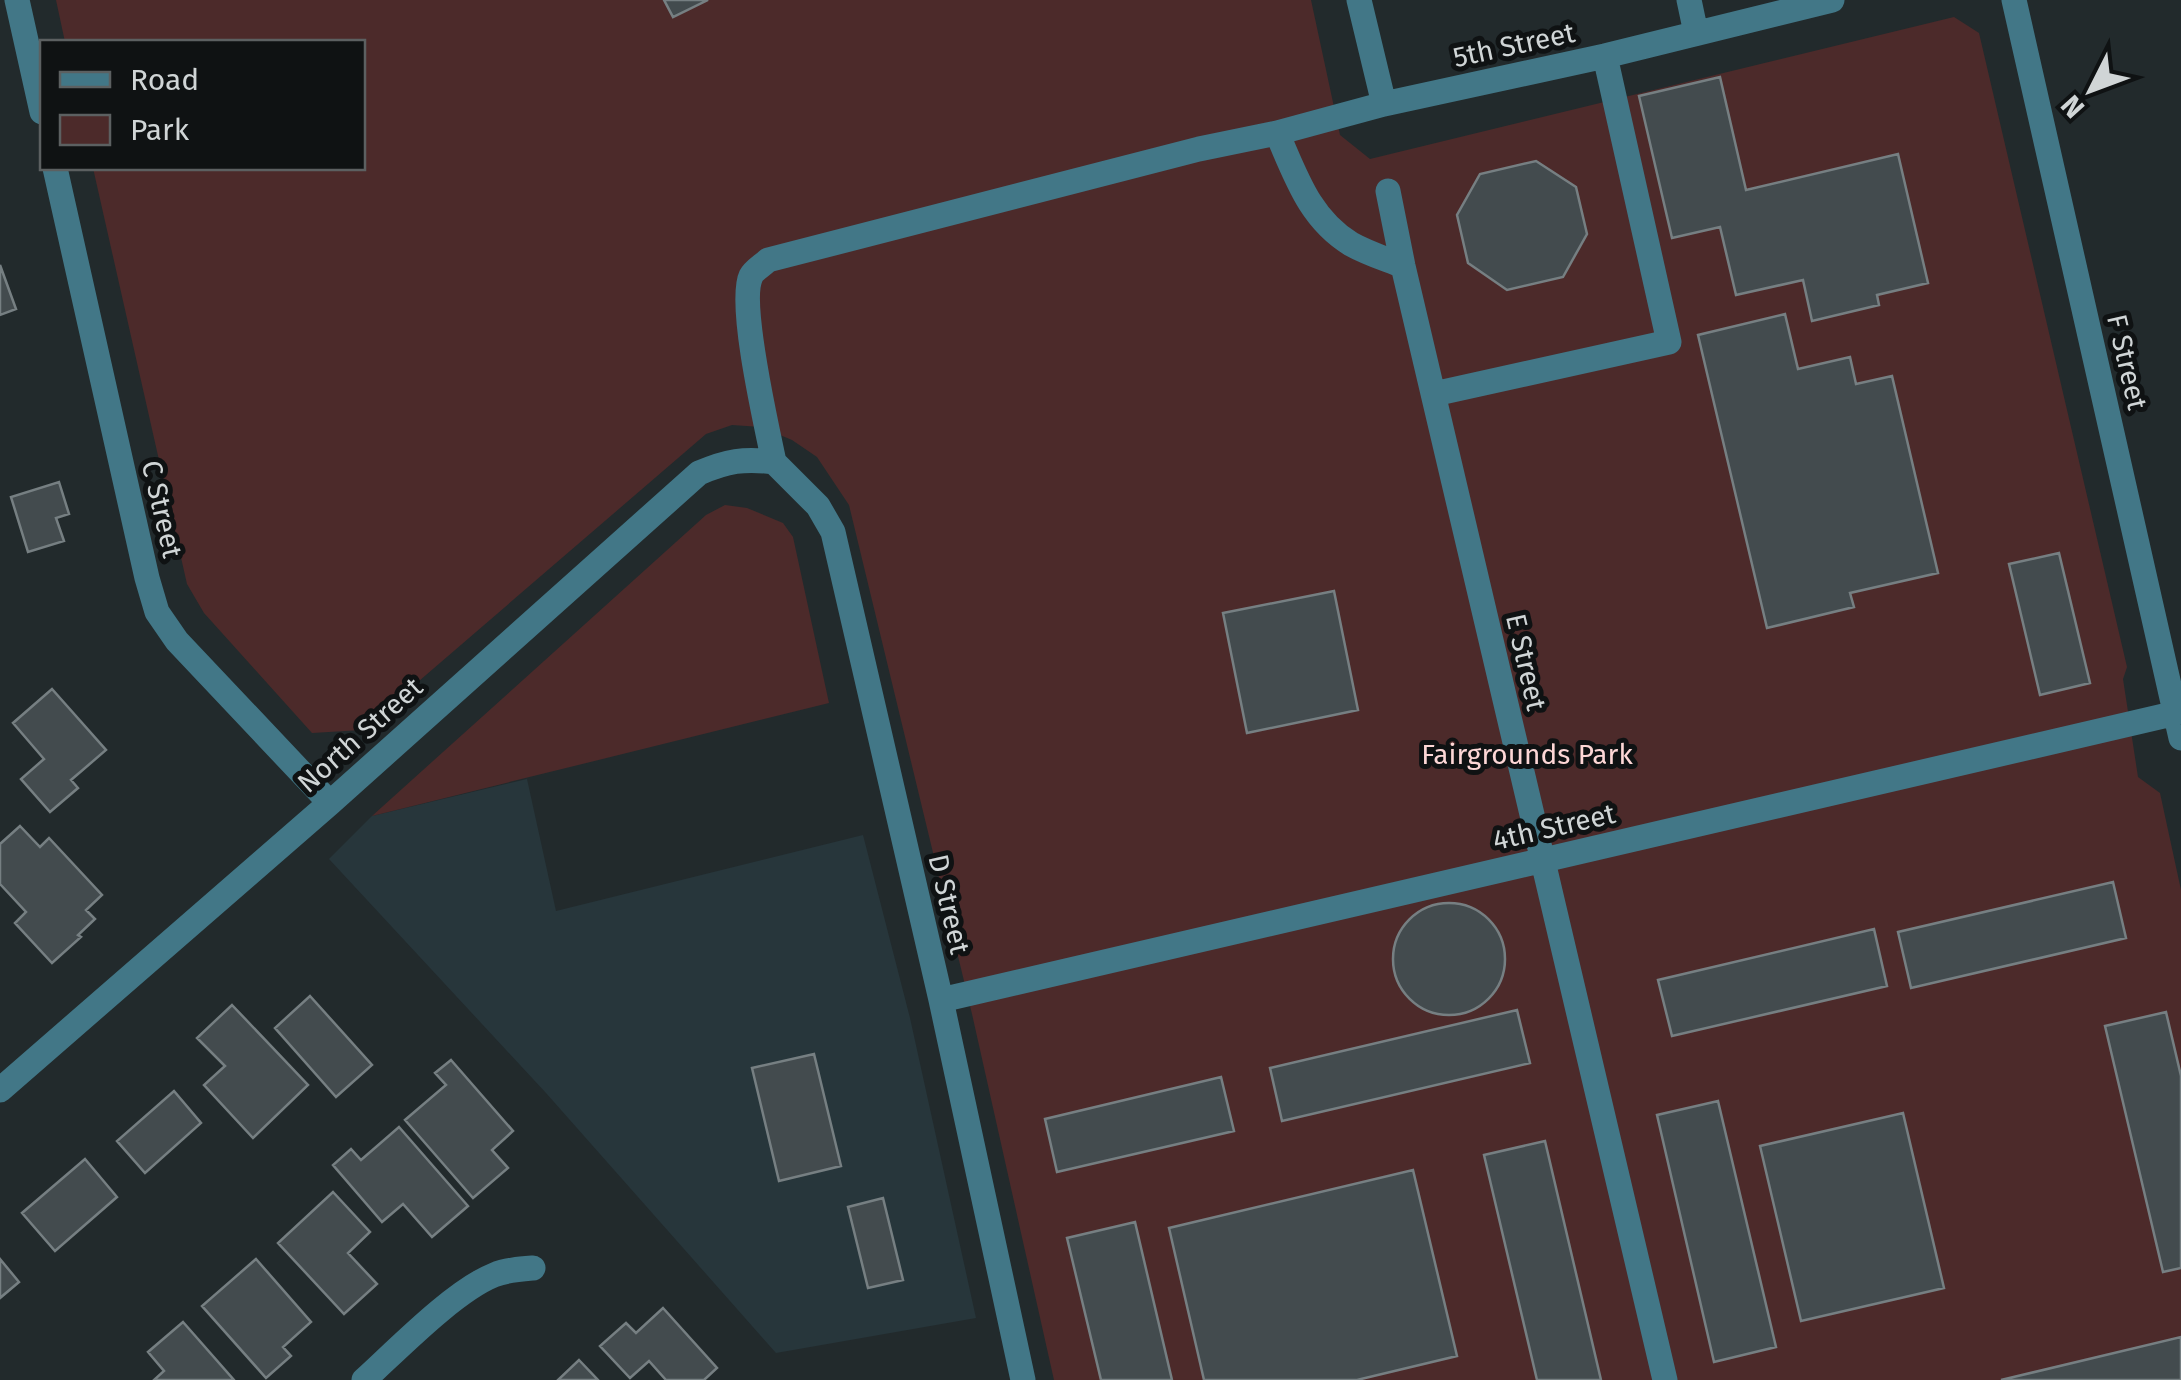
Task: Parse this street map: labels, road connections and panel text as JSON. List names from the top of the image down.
{
  "streets": {
    "street": [
      "5th Street",
      "F Street",
      "C Street",
      "E Street",
      "North Street",
      "4th Street",
      "D Street"
    ]
  },
  "crossings": [
    ["5th Street", "North Street"],
    ["5th Street", "D Street"],
    ["F Street", "4th Street"],
    ["C Street", "North Street"],
    ["E Street", "4th Street"],
    ["North Street", "D Street"],
    ["4th Street", "D Street"]
  ],
  "parks": ["Fairgrounds Park"],
  "legend": ["Road", "Park"],
  "north": "bottom left"
}
